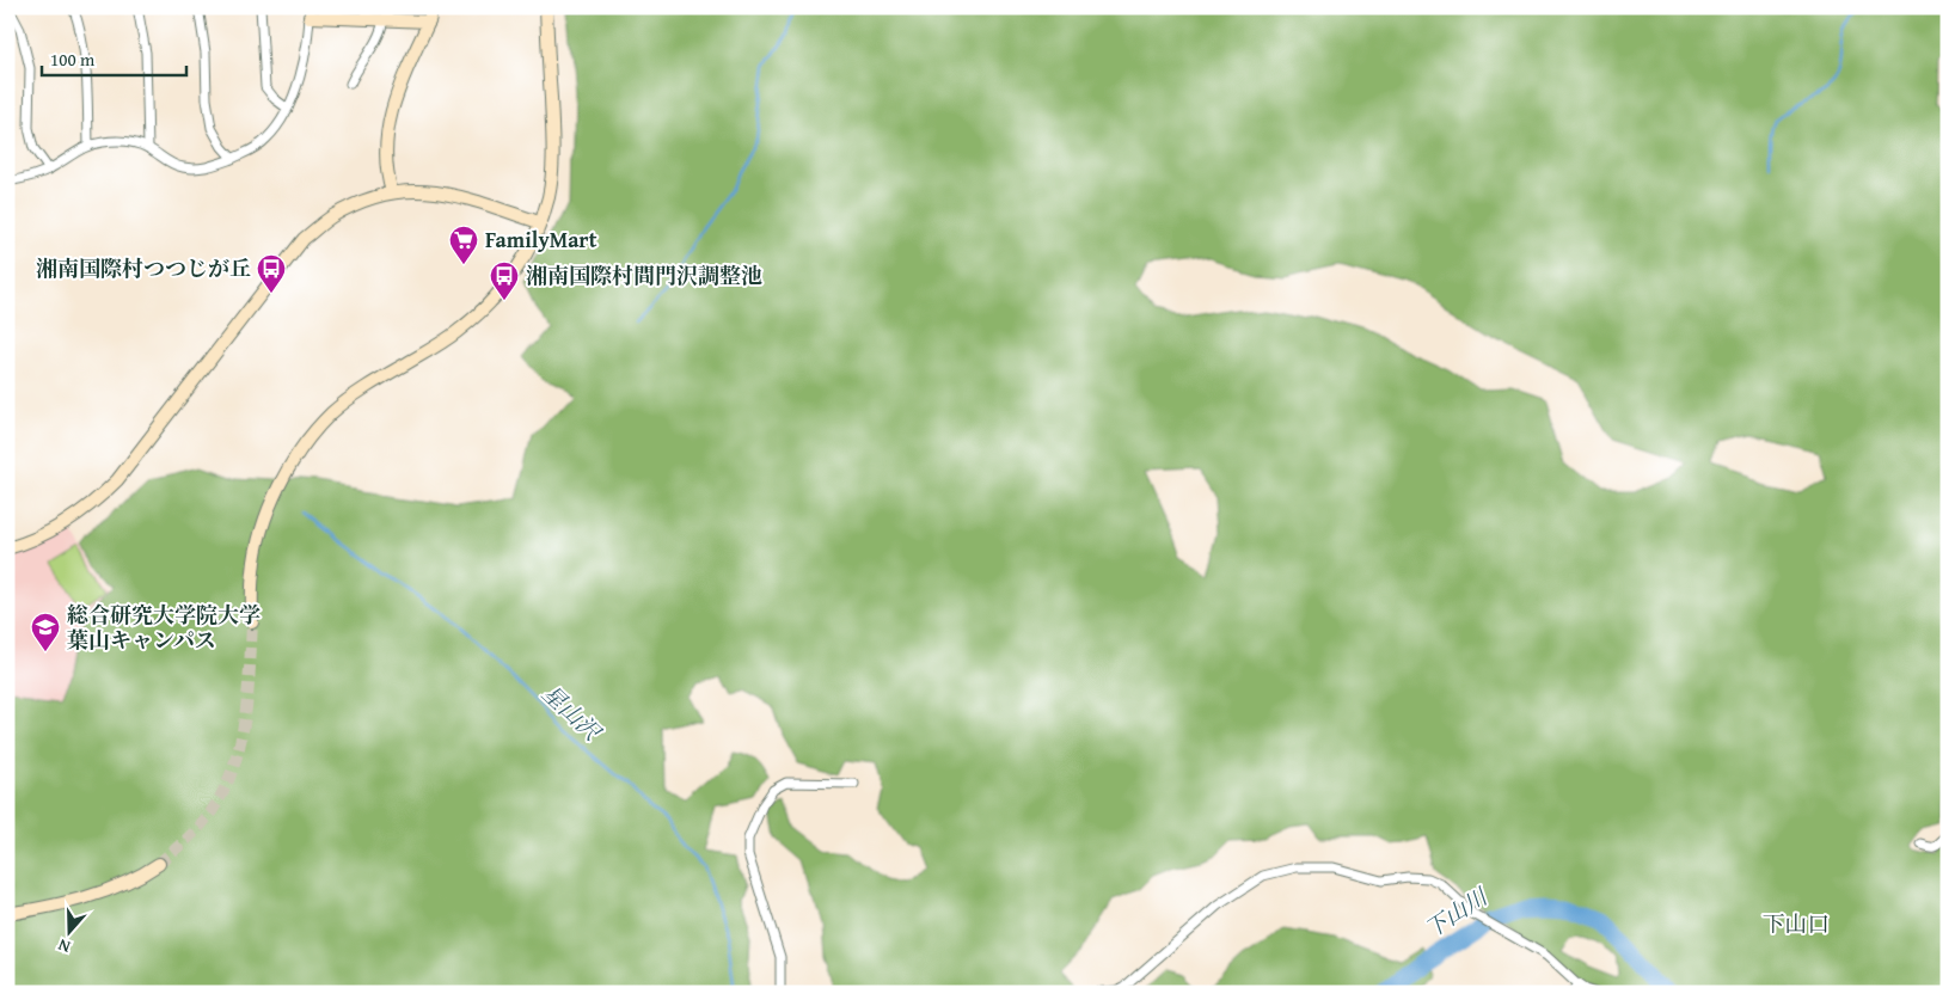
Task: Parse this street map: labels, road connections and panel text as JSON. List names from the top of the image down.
{
  "districts": ["下山口"],
  "water": ["星山沢", "下山川"],
  "places": {
    "supermarket": ["FamilyMart"],
    "bus stop": ["湘南国際村つつじが丘", "湘南国際村間門沢調整池"],
    "school or university": ["総合研究大学院大学 葉山キャンパス"]
  },
  "scale_bar": "100 m",
  "north": "bottom"
}
